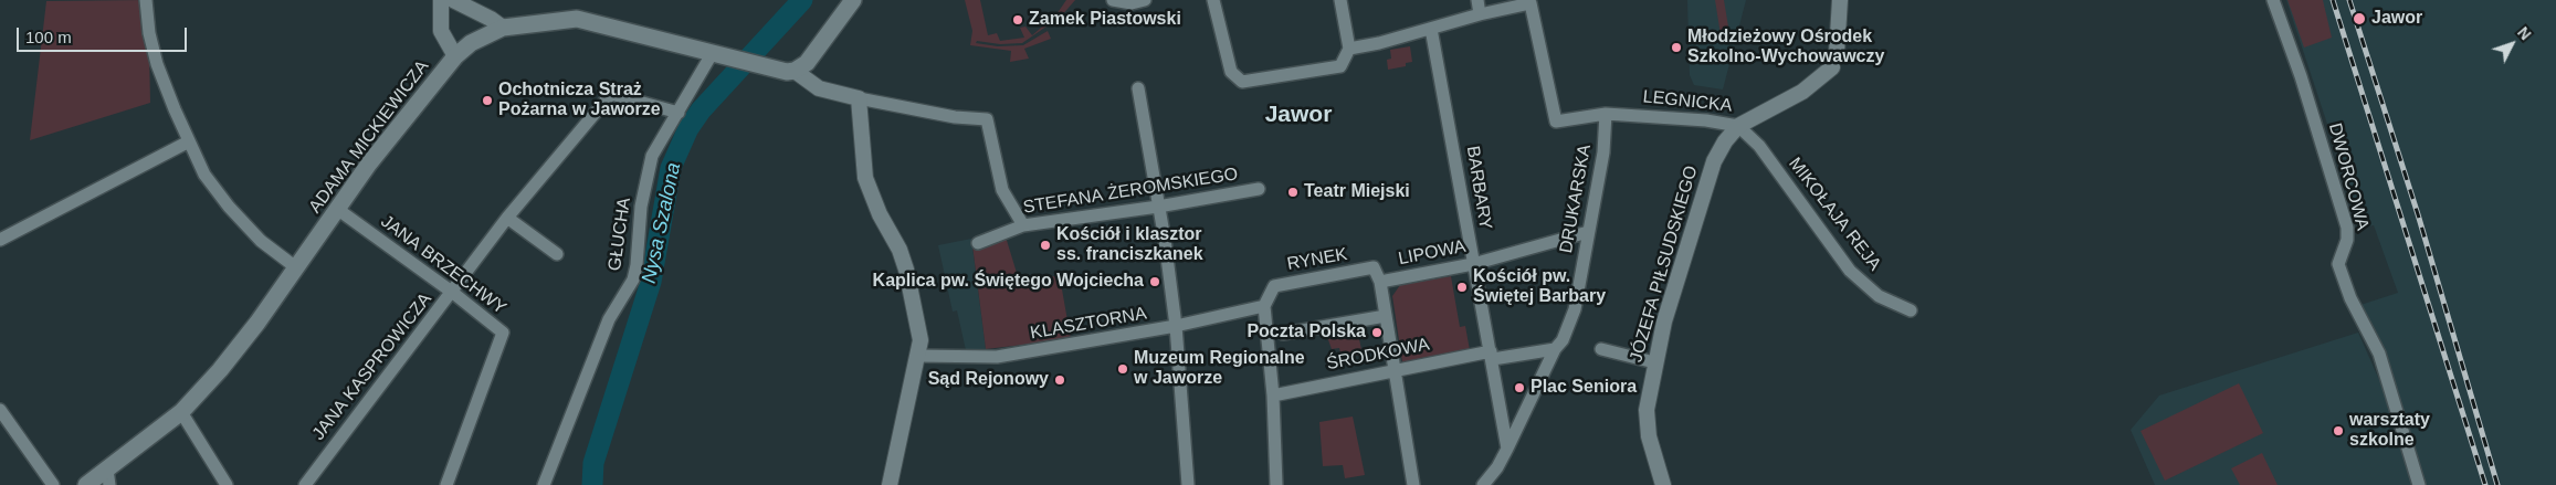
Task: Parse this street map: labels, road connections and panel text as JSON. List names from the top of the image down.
{
  "streets": {
    "main road": ["ADAMA MICKIEWICZA"],
    "street": [
      "LEGNICKA",
      "DWORCOWA",
      "BARBARY",
      "STEFANA ŻEROMSKIEGO",
      "DRUKARSKA",
      "MIKOŁAJA REJA",
      "GŁUCHA",
      "LIPOWA",
      "RYNEK",
      "JÓZEFA PIŁSUDSKIEGO",
      "JANA BRZECHWY",
      "KLASZTORNA",
      "ŚRODKOWA",
      "JANA KASPROWICZA"
    ]
  },
  "crossings": [
    ["LEGNICKA", "DRUKARSKA"],
    ["LEGNICKA", "MIKOŁAJA REJA"],
    ["LEGNICKA", "JÓZEFA PIŁSUDSKIEGO"],
    ["ADAMA MICKIEWICZA", "GŁUCHA"],
    ["ADAMA MICKIEWICZA", "JANA BRZECHWY"],
    ["BARBARY", "LIPOWA"],
    ["BARBARY", "ŚRODKOWA"],
    ["DRUKARSKA", "LIPOWA"],
    ["MIKOŁAJA REJA", "JÓZEFA PIŁSUDSKIEGO"],
    ["GŁUCHA", "JANA KASPROWICZA"],
    ["LIPOWA", "RYNEK"],
    ["RYNEK", "KLASZTORNA"],
    ["JANA BRZECHWY", "JANA KASPROWICZA"]
  ],
  "districts": ["Jawor"],
  "water": ["Nysa Szalona"],
  "places": [
    "Jawor",
    "Zamek Piastowski",
    "Młodzieżowy Ośrodek Szkolno-Wychowawczy",
    "Ochotnicza Straż Pożarna w Jaworze",
    "Teatr Miejski",
    "Kościół i klasztor ss. franciszkanek",
    "Kaplica pw. Świętego Wojciecha",
    "Kościół pw. Świętej Barbary",
    "Poczta Polska",
    "Muzeum Regionalne w Jaworze",
    "Sąd Rejonowy",
    "Plac Seniora",
    "warsztaty szkolne"
  ],
  "scale_bar": "100 m",
  "north": "top right"
}
